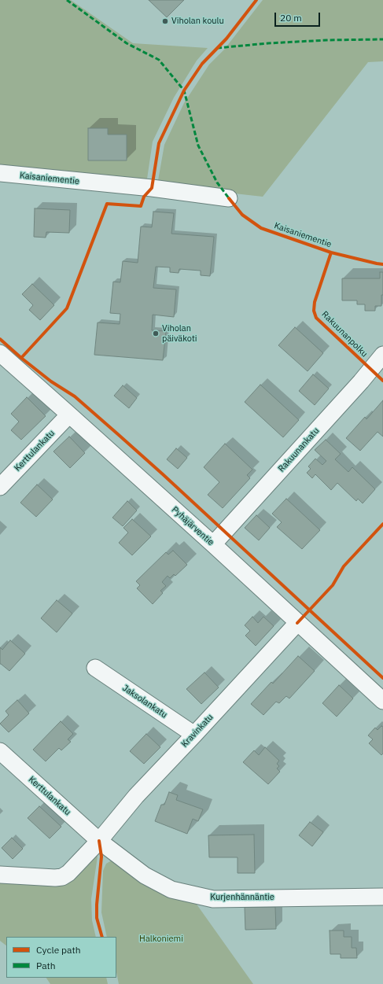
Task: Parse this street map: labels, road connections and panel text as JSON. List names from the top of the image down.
{
  "streets": {
    "street": [
      "Kaisaniementie",
      "Rakuunankatu",
      "Kerttulankatu",
      "Pyhäjärventie",
      "Jaksolankatu",
      "Kravinkatu",
      "Kurjenhännäntie"
    ],
    "cycle path": ["Rakuunanpolku"]
  },
  "crossings": [
    ["Rakuunankatu", "Pyhäjärventie"],
    ["Kerttulankatu", "Pyhäjärventie"],
    ["Kerttulankatu", "Kravinkatu"],
    ["Kerttulankatu", "Kurjenhännäntie"],
    ["Pyhäjärventie", "Kravinkatu"],
    ["Jaksolankatu", "Kravinkatu"],
    ["Kravinkatu", "Kurjenhännäntie"]
  ],
  "parks": ["Halkoniemi"],
  "places": ["Viholan koulu", "Viholan päiväkoti"],
  "legend": ["Cycle path", "Path"],
  "scale_bar": "20 m"
}
